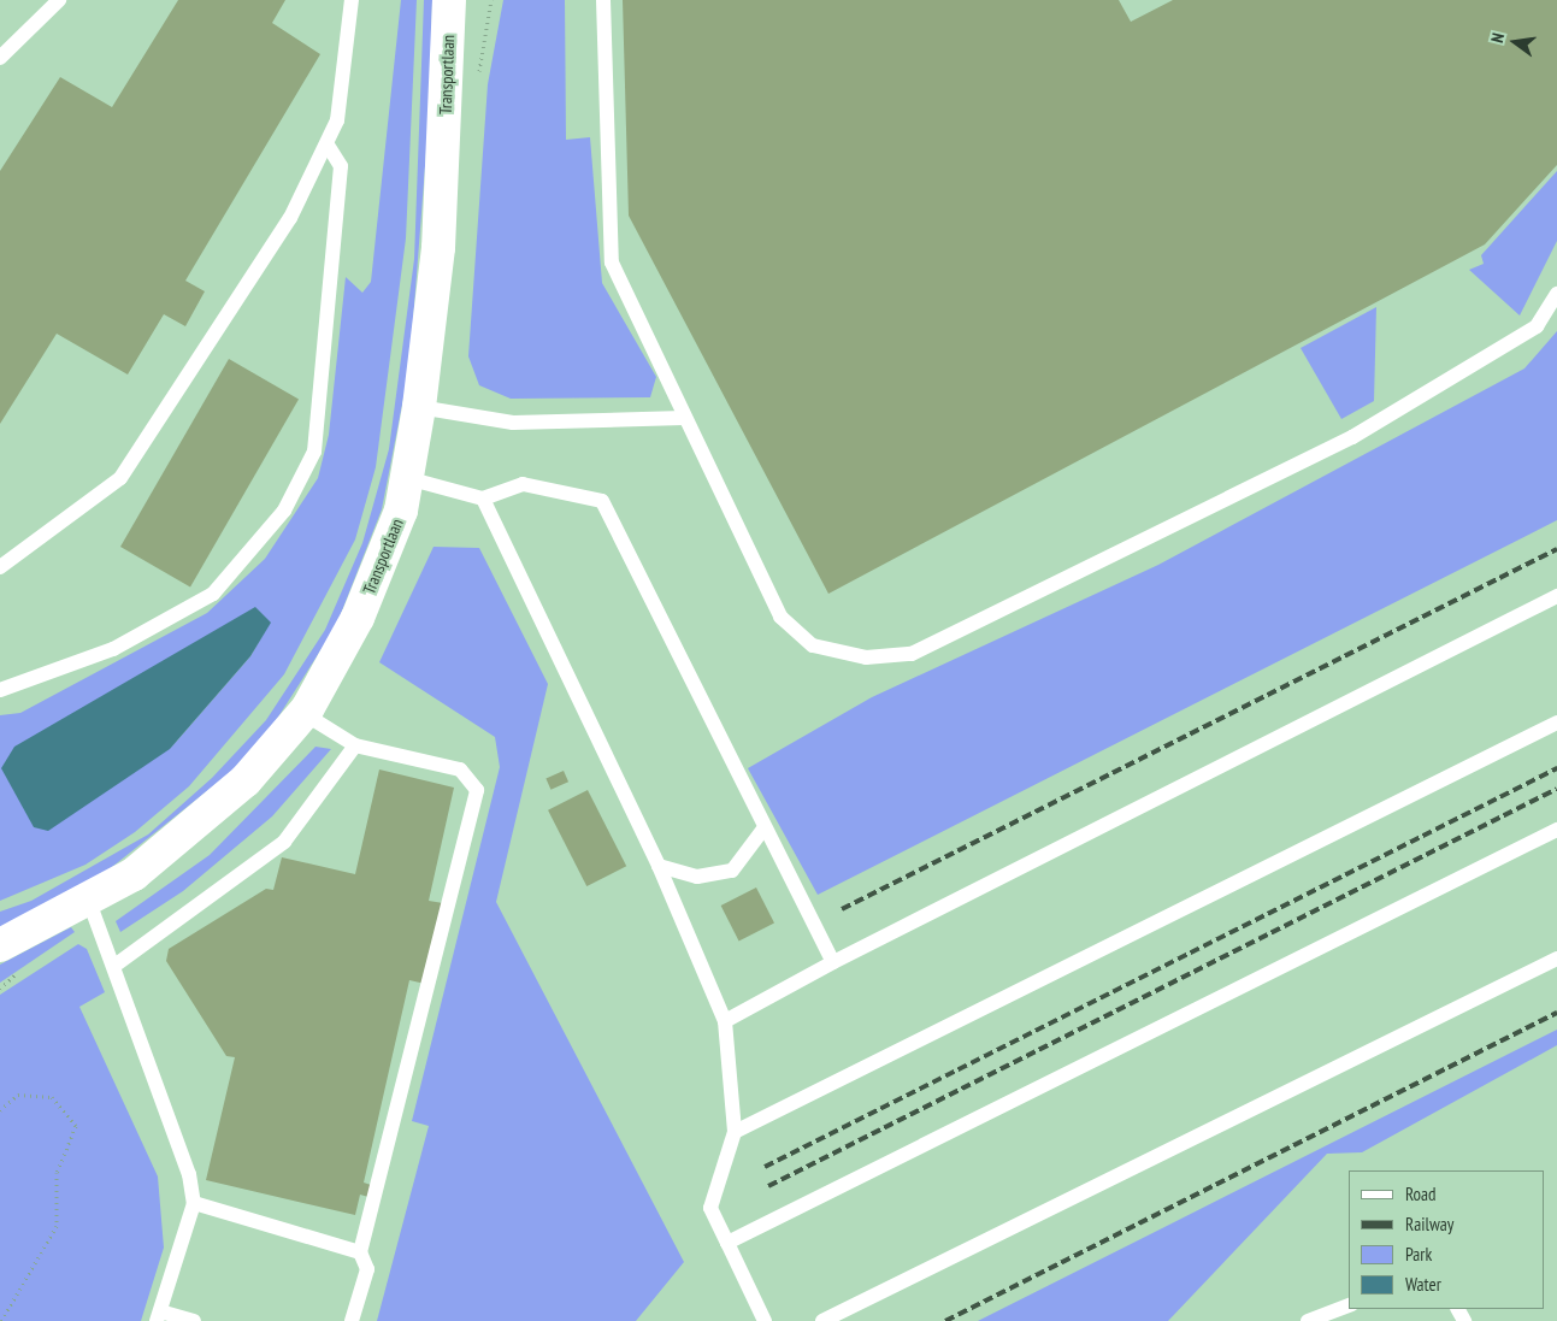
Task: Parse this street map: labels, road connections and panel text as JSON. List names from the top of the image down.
{
  "streets": {
    "street": ["Transportlaan"]
  },
  "legend": [
    "Road",
    "Railway",
    "Park",
    "Water"
  ],
  "north": "left"
}
